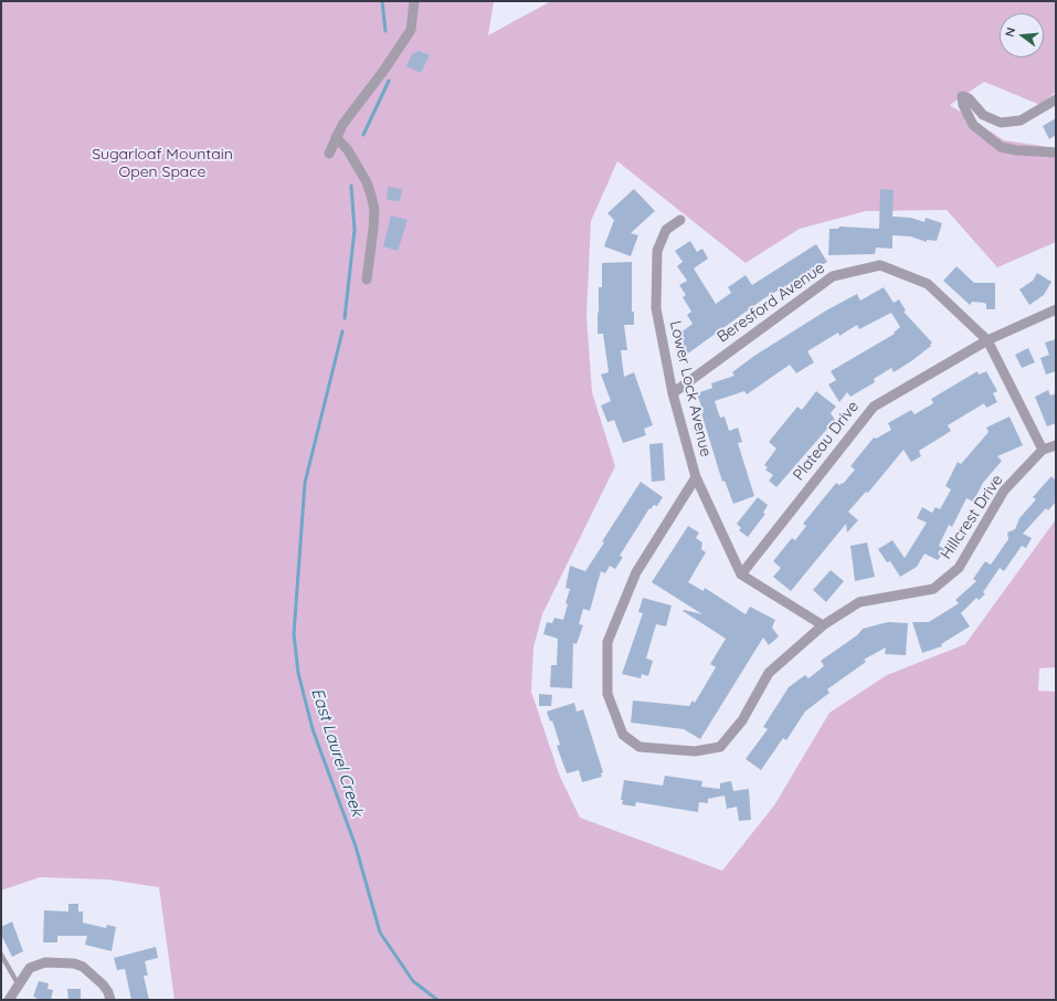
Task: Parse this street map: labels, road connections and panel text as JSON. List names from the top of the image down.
{
  "streets": {
    "street": [
      "Beresford Avenue",
      "Lower Lock Avenue",
      "Plateau Drive",
      "Hillcrest Drive"
    ]
  },
  "crossings": [
    ["Beresford Avenue", "Lower Lock Avenue"],
    ["Beresford Avenue", "Plateau Drive"],
    ["Beresford Avenue", "Hillcrest Drive"],
    ["Lower Lock Avenue", "Plateau Drive"],
    ["Lower Lock Avenue", "Hillcrest Drive"]
  ],
  "water": ["East Laurel Creek"],
  "parks": ["Sugarloaf Mountain Open Space"],
  "north": "left"
}
